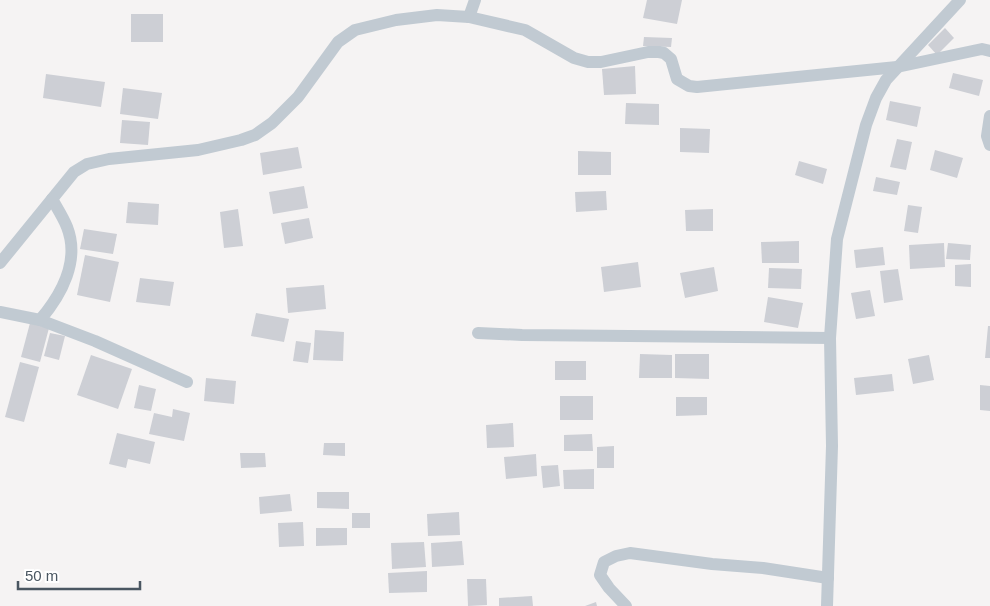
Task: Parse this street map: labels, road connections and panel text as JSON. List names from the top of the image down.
{
  "scale_bar": "50 m"
}
